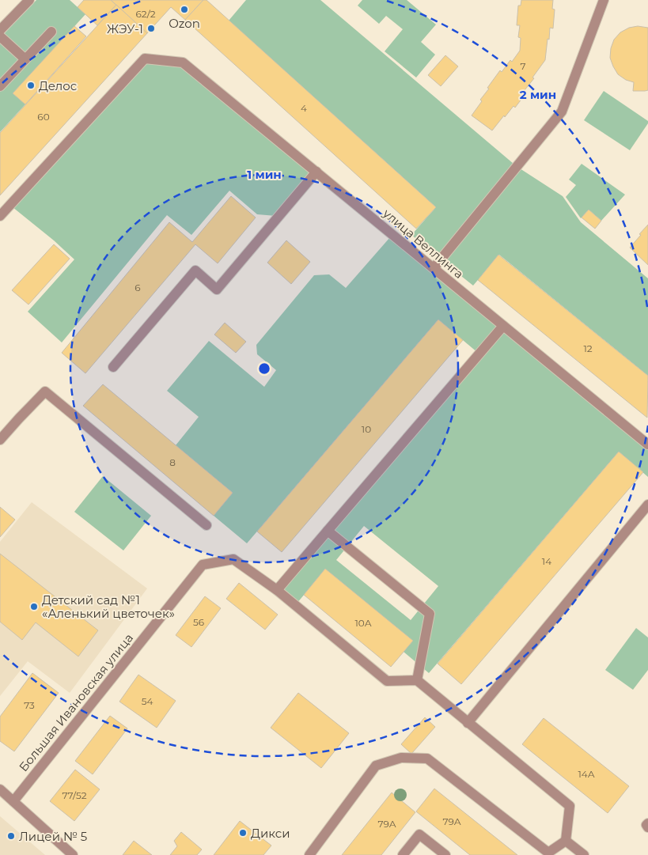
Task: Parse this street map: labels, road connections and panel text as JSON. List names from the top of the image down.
{
  "streets": {
    "street": ["улица Веллинга", "Большая Ивановская улица"]
  },
  "places": [
    "Ozon",
    "ЖЭУ-1",
    "Делос",
    "Детский сад №1 «Аленький цветочек»",
    "Дикси",
    "Лицей № 5"
  ],
  "house_numbers": [
    "62/2",
    "7",
    "4",
    "60",
    "6",
    "12",
    "10",
    "8",
    "14",
    "56",
    "10А",
    "54",
    "73",
    "14А",
    "77/52",
    "79А",
    "79А"
  ],
  "rings": ["2 мин", "1 мин"]
}
